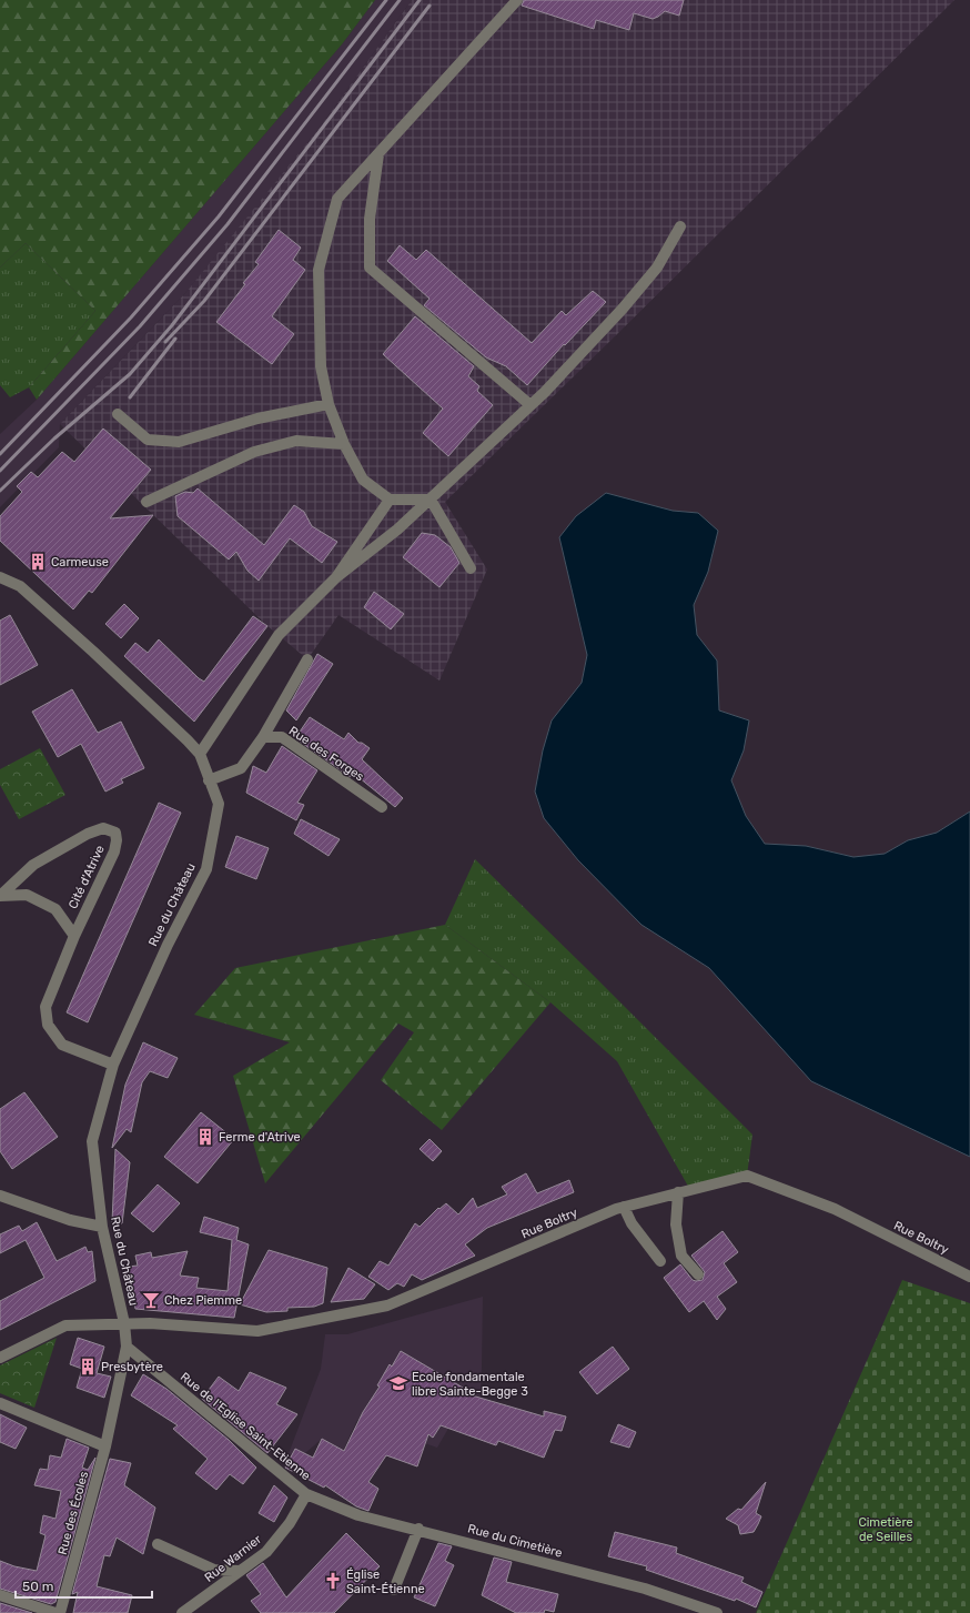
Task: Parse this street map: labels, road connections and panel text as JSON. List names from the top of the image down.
{
  "streets": {
    "street": [
      "Rue des Forges",
      "Cité d'Atrive",
      "Rue du Château",
      "Rue Boltry",
      "Rue de l'Eglise Saint-Etienne",
      "Rue des Écoles",
      "Rue du Cimetière",
      "Rue Warnier"
    ]
  },
  "crossings": [
    ["Cité d'Atrive", "Rue du Château"],
    ["Rue du Château", "Rue Boltry"],
    ["Rue du Château", "Rue de l'Eglise Saint-Etienne"],
    ["Rue du Château", "Rue des Écoles"],
    ["Rue de l'Eglise Saint-Etienne", "Rue des Écoles"],
    ["Rue de l'Eglise Saint-Etienne", "Rue du Cimetière"],
    ["Rue de l'Eglise Saint-Etienne", "Rue Warnier"],
    ["Rue du Cimetière", "Rue Warnier"]
  ],
  "parks": ["Cimetière de Seilles"],
  "places": {
    "building": ["Carmeuse", "Ferme d'Atrive", "Presbytère"],
    "bar": ["Chez Piemme"],
    "school or university": ["Ecole fondamentale libre Sainte-Begge 3"],
    "church": ["Église Saint-Étienne"]
  },
  "scale_bar": "50 m"
}
